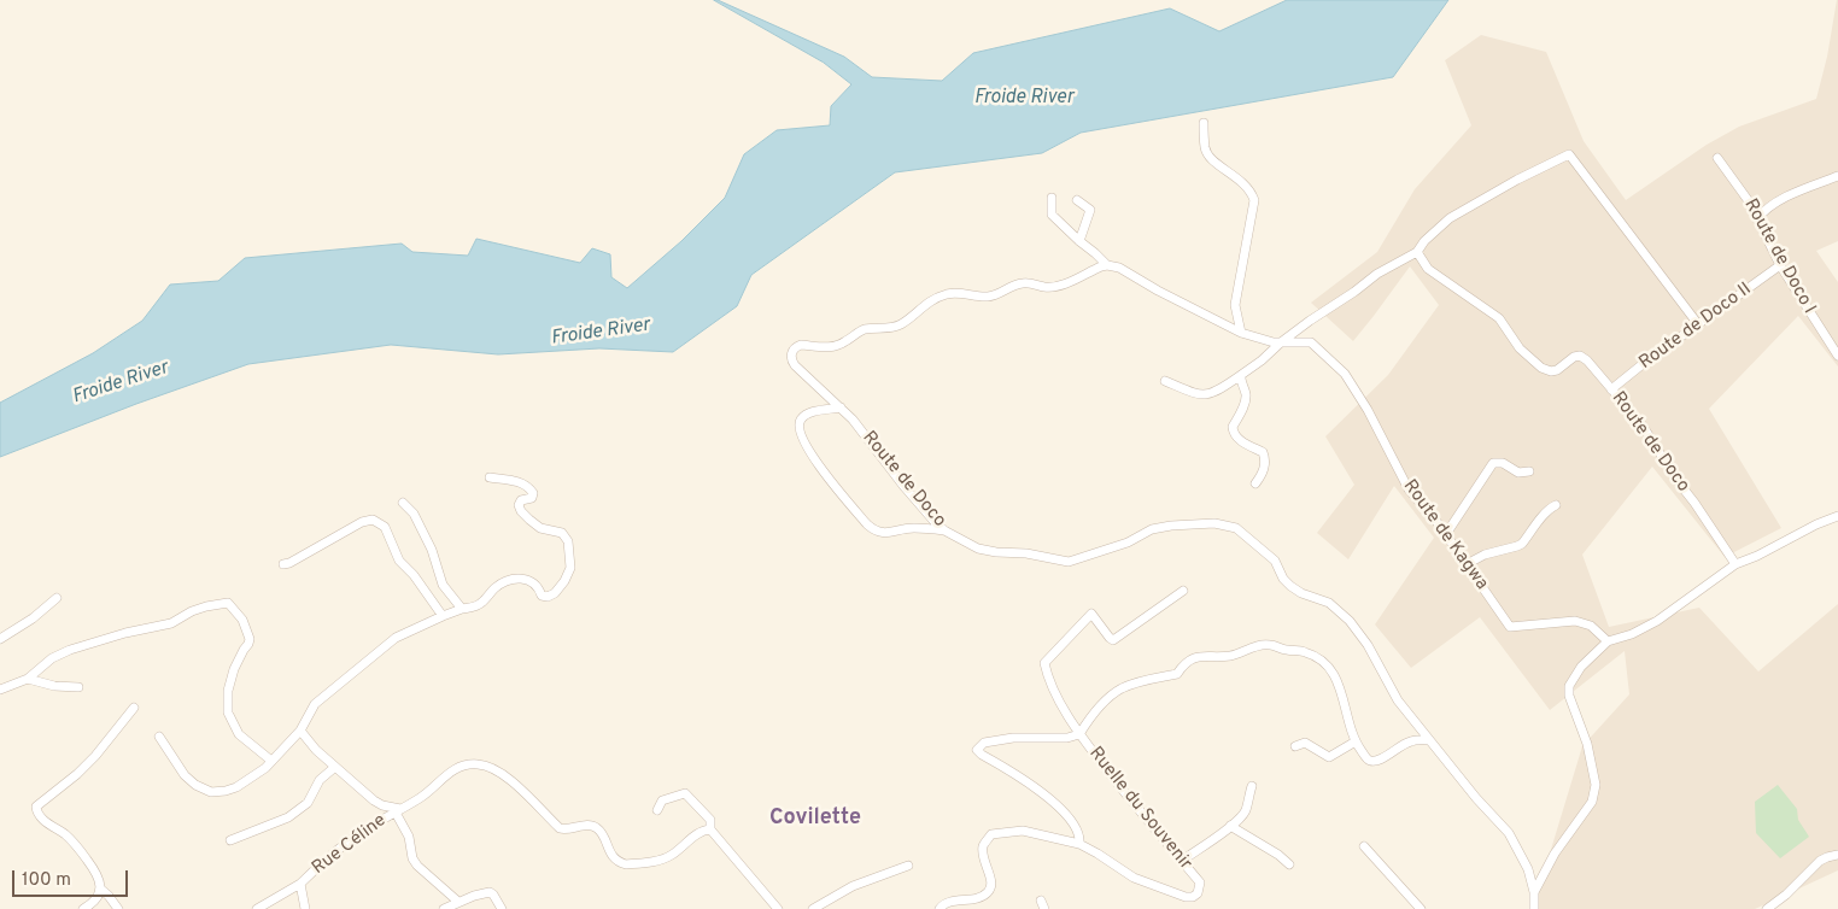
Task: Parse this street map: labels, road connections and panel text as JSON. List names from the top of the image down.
{
  "streets": {
    "street": [
      "Route de Doco I",
      "Route de Doco II",
      "Route de Doco",
      "Route de Kagwa",
      "Ruelle du Souvenir",
      "Rue Céline"
    ]
  },
  "crossings": [
    ["Route de Doco I", "Route de Doco II"],
    ["Route de Doco II", "Route de Doco"]
  ],
  "districts": ["Covilette"],
  "water": ["Froide River"],
  "scale_bar": "100 m"
}
